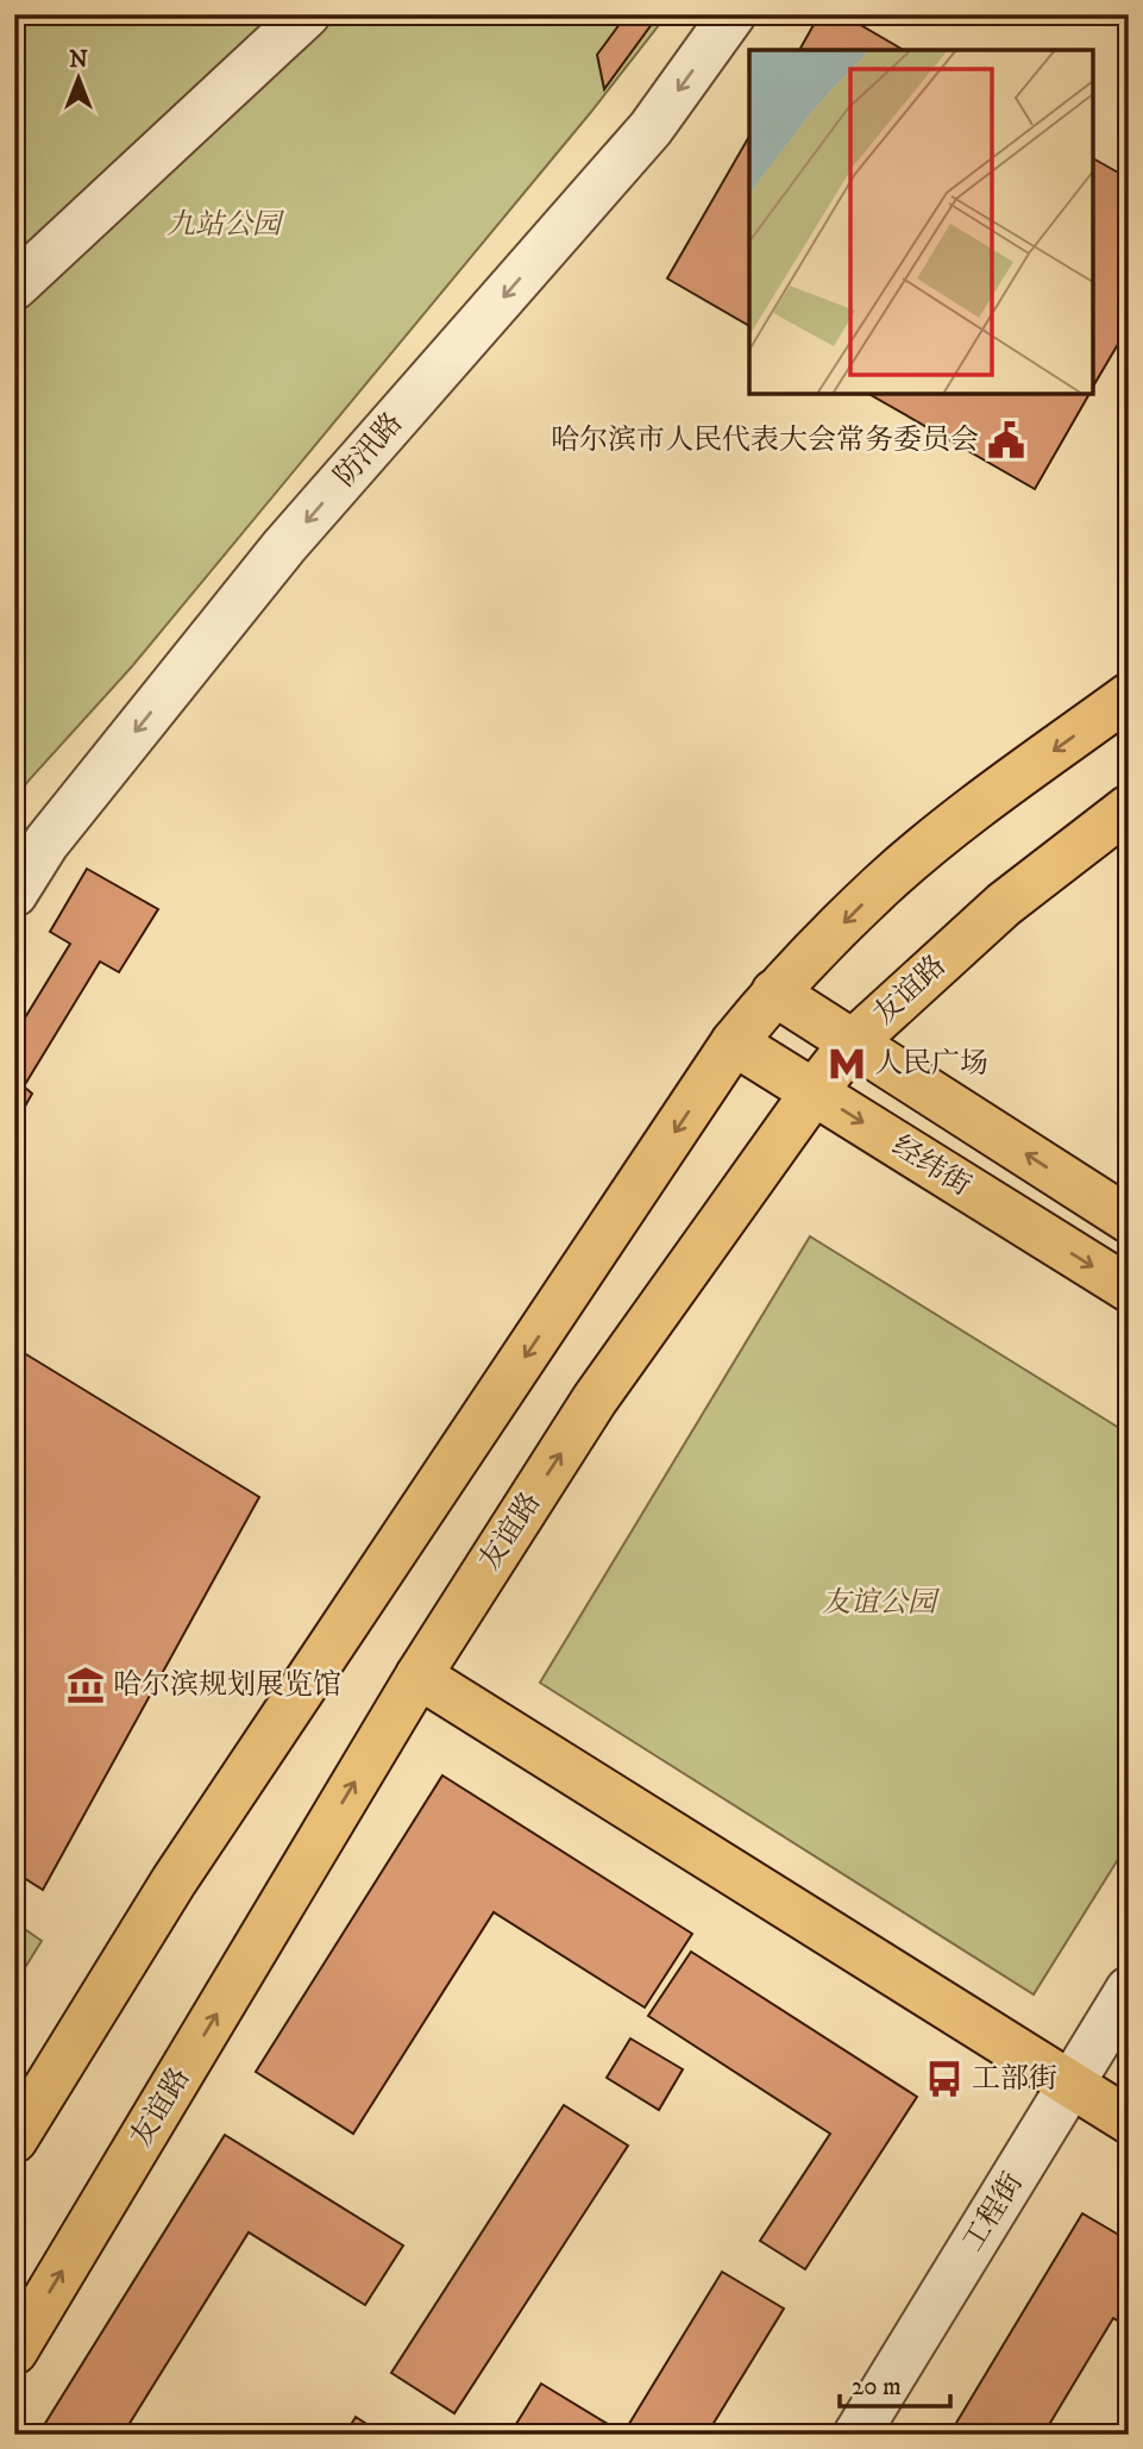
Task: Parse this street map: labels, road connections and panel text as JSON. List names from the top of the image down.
{
  "streets": {
    "main road": ["友谊路", "经纬街"],
    "street": ["防汛路", "工程街"]
  },
  "crossings": [
    ["友谊路", "经纬街"]
  ],
  "parks": ["九站公园", "友谊公园"],
  "places": {
    "public building": ["哈尔滨市人民代表大会常务委员会"],
    "metro station": ["人民广场"],
    "museum": ["哈尔滨规划展览馆"],
    "bus stop": ["工部街"]
  },
  "scale_bar": "20 m",
  "north": "top"
}
